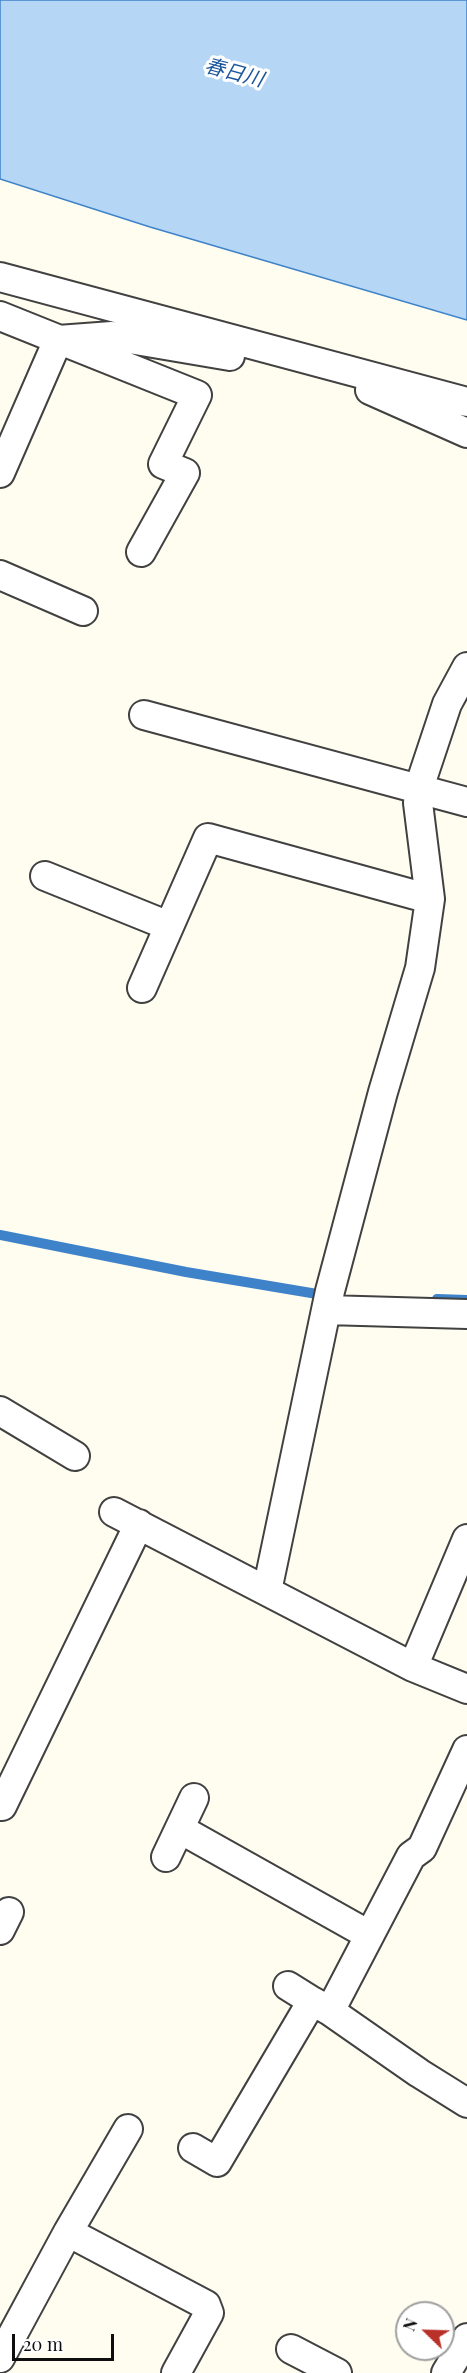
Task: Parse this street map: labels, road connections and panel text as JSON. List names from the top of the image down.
{
  "water": ["春日川"],
  "scale_bar": "20 m",
  "north": "top left"
}
